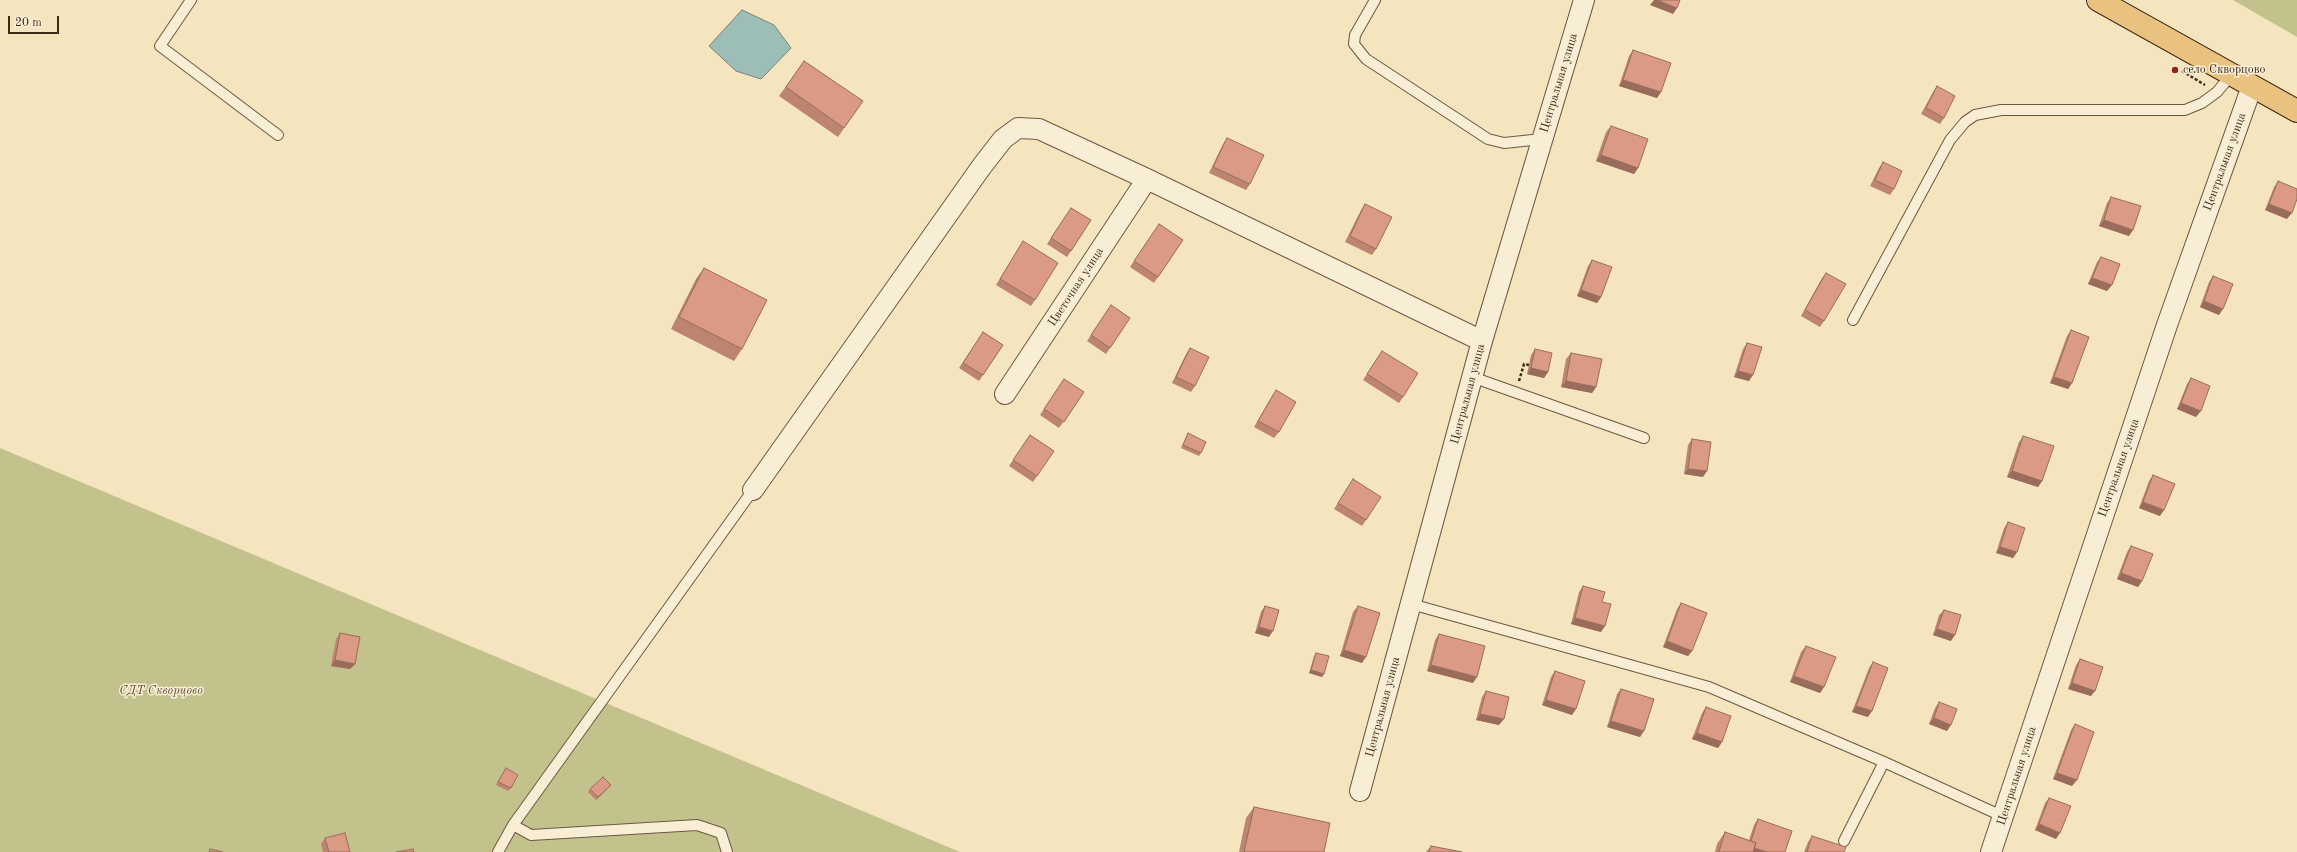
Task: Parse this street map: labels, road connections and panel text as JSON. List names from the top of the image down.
{
  "streets": {
    "street": ["Центральная улица", "Цветочная улица"]
  },
  "parks": ["СДТ Скворцово"],
  "places": ["село Скворцово"],
  "scale_bar": "20 m"
}
